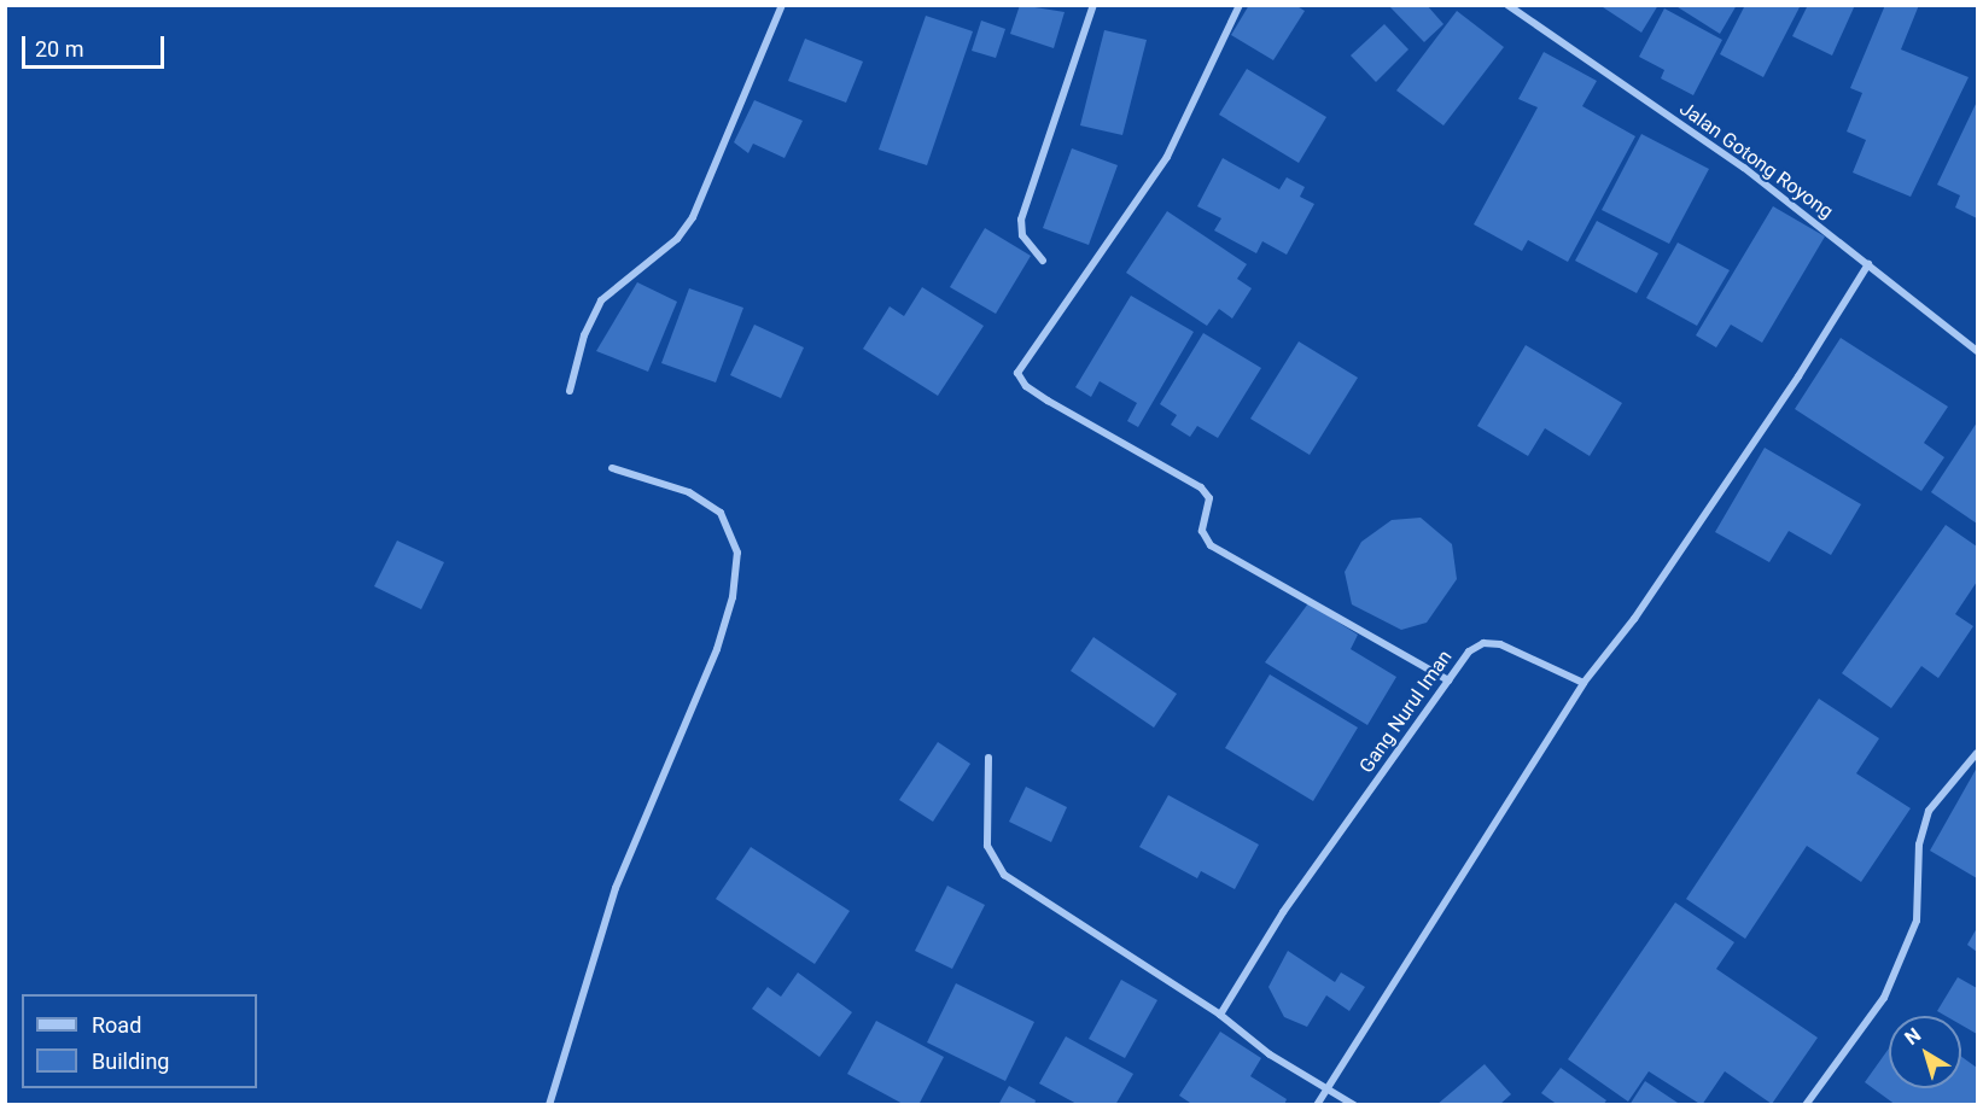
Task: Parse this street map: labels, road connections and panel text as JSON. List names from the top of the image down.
{
  "streets": {
    "street": ["Jalan Gotong Royong", "Gang Nurul Iman"]
  },
  "legend": ["Road", "Building"],
  "scale_bar": "20 m",
  "north": "top left"
}
